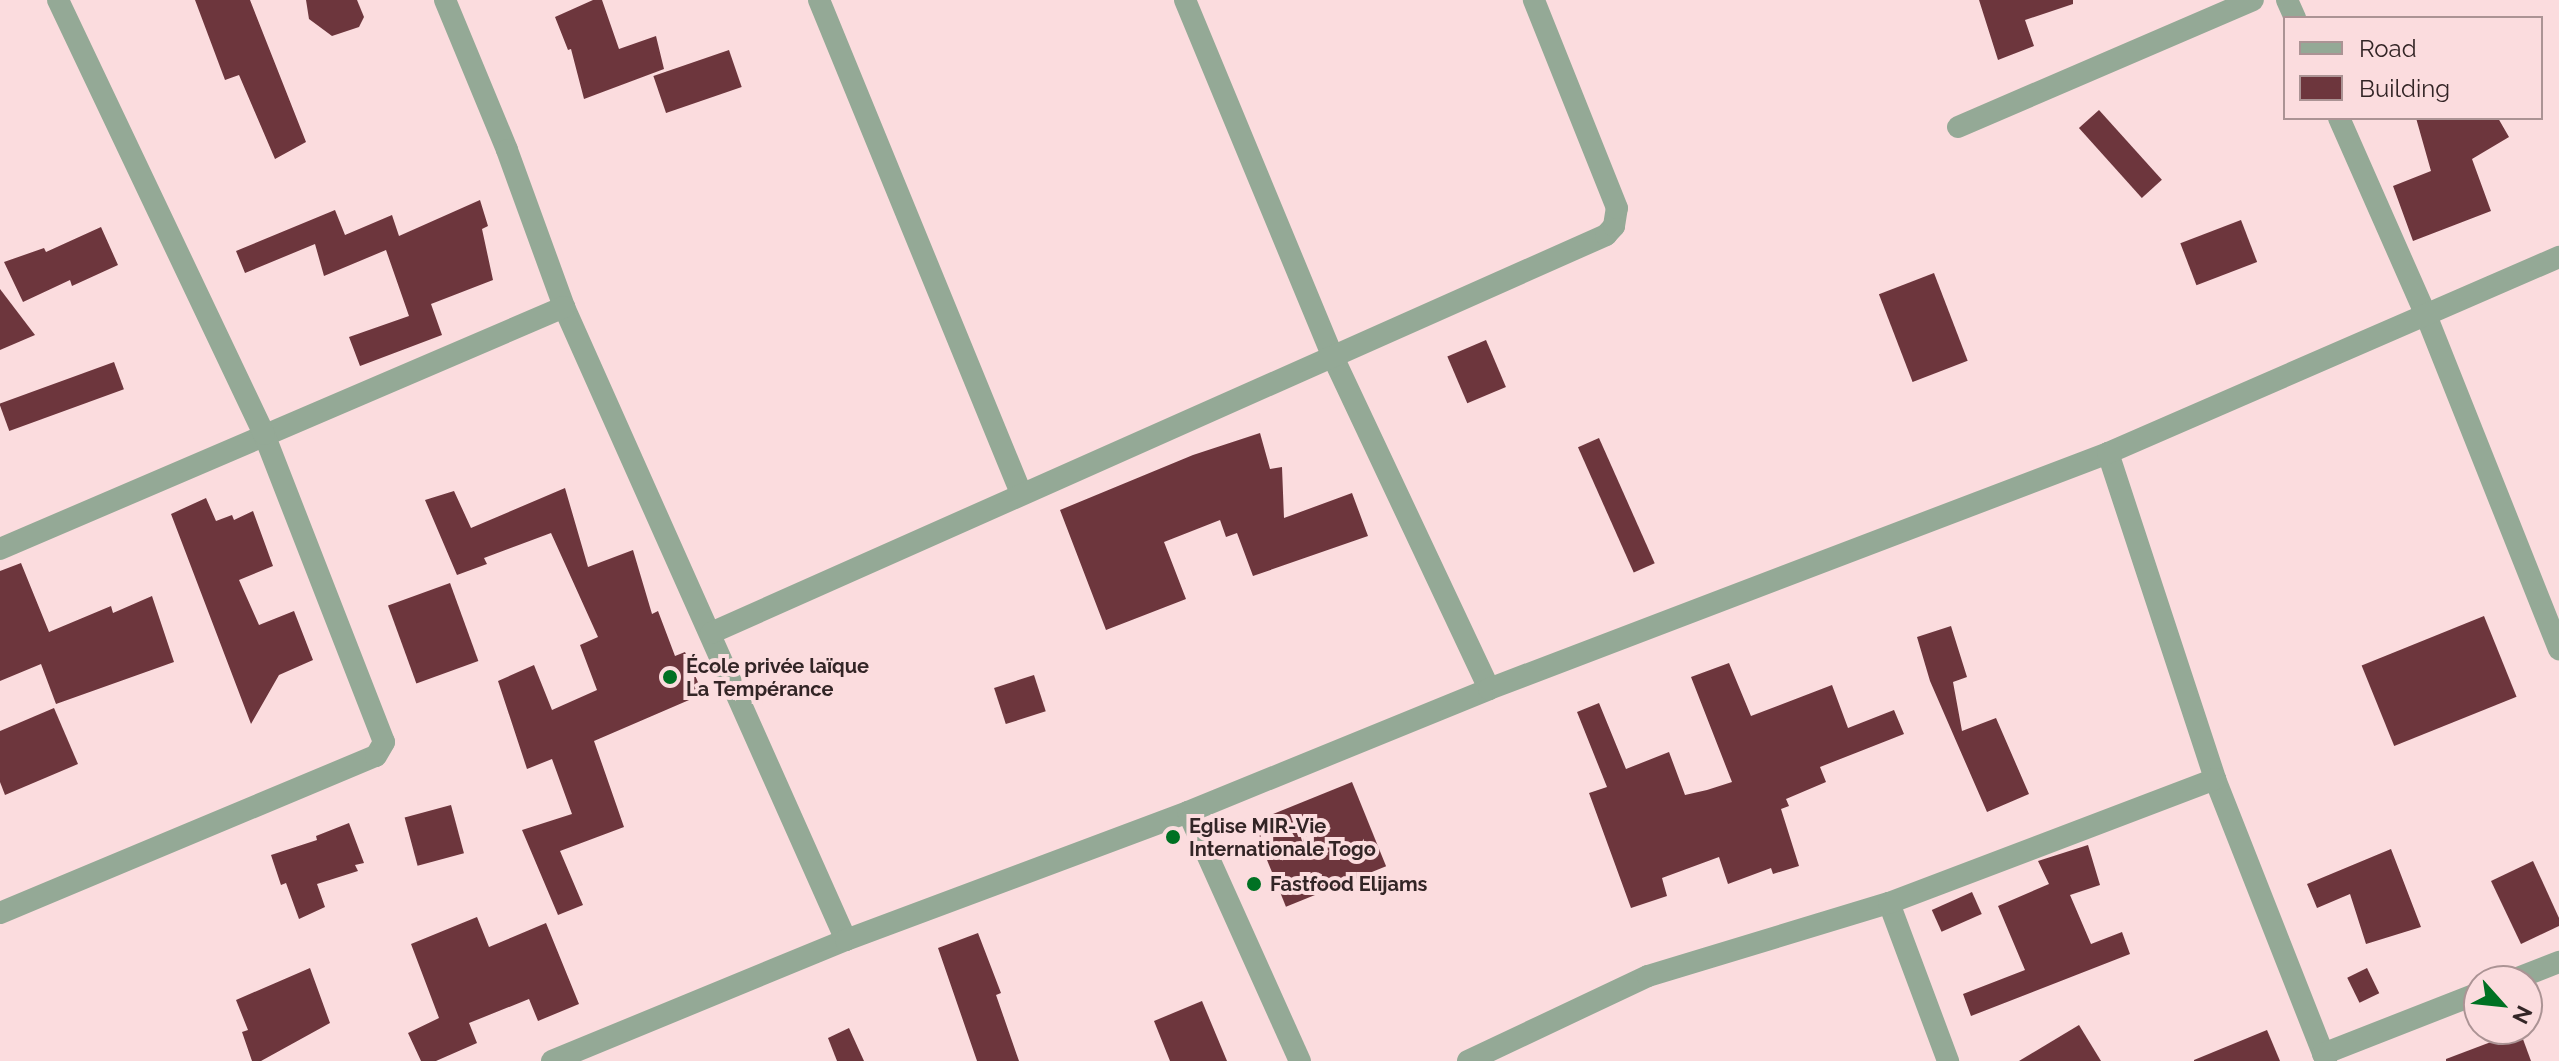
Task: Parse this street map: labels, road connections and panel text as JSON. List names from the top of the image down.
{
  "places": ["École privée laïque La Tempérance", "Eglise MIR-Vie Internationale Togo", "Fastfood Elijams"],
  "legend": ["Road", "Building"],
  "north": "bottom right"
}
